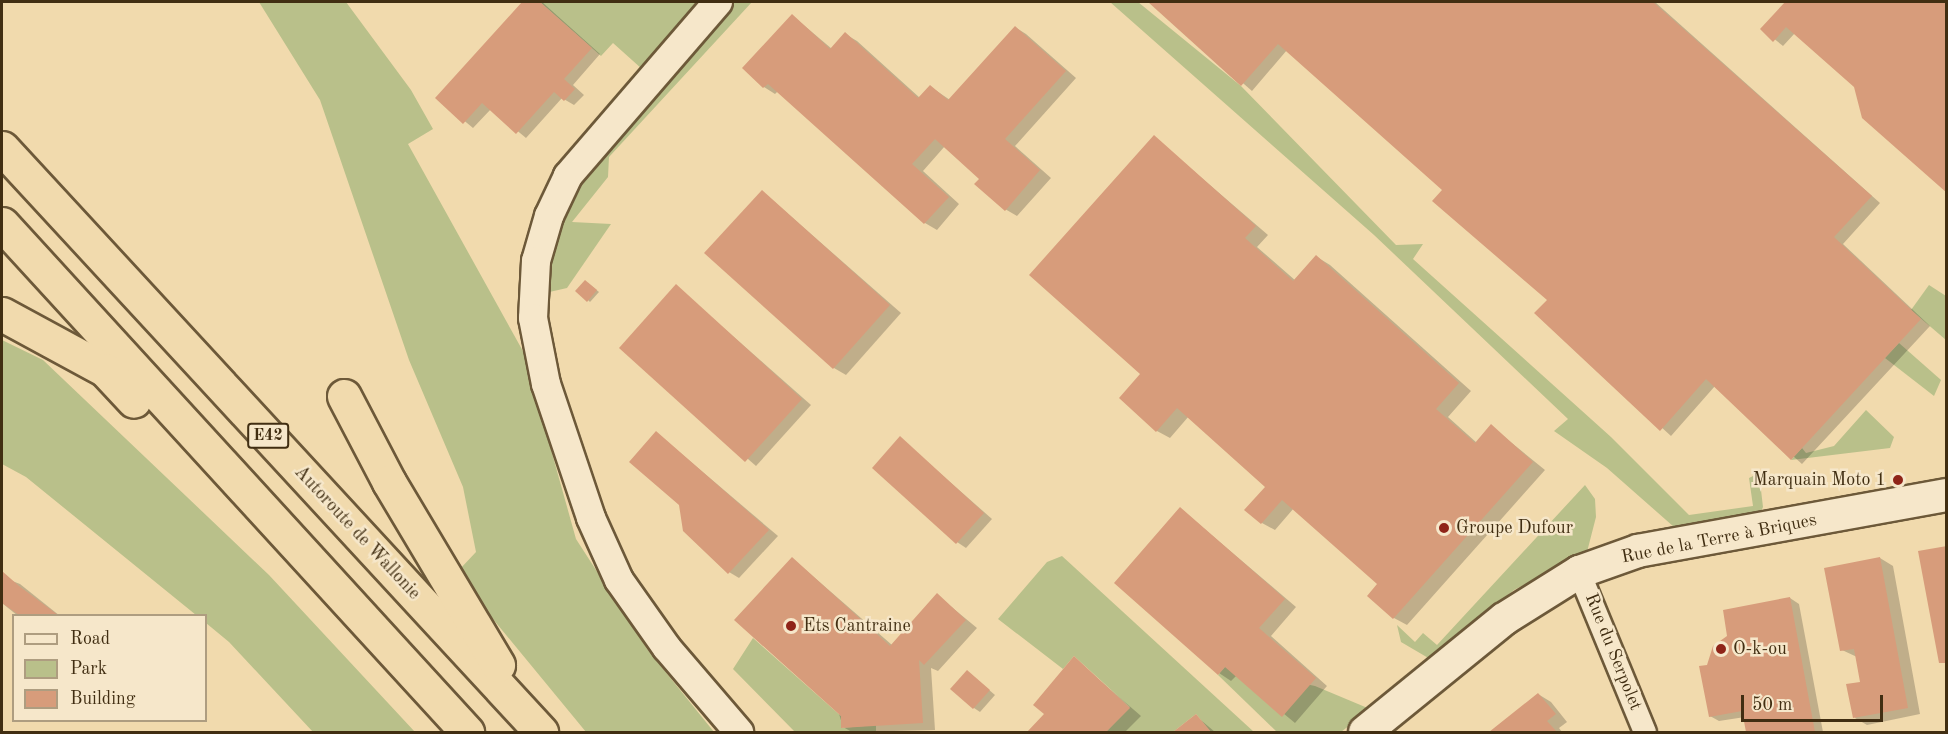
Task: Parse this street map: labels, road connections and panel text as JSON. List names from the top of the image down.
{
  "streets": {
    "highway": ["E42", "Autoroute de Wallonie"],
    "main road": ["Rue de la Terre à Briques"],
    "street": ["Rue du Serpolet"]
  },
  "crossings": [
    ["Rue de la Terre à Briques", "Rue du Serpolet"]
  ],
  "places": [
    "Marquain Moto 1",
    "Groupe Dufour",
    "Ets Cantraine",
    "O-k-ou"
  ],
  "legend": ["Road", "Park", "Building"],
  "scale_bar": "50 m"
}
